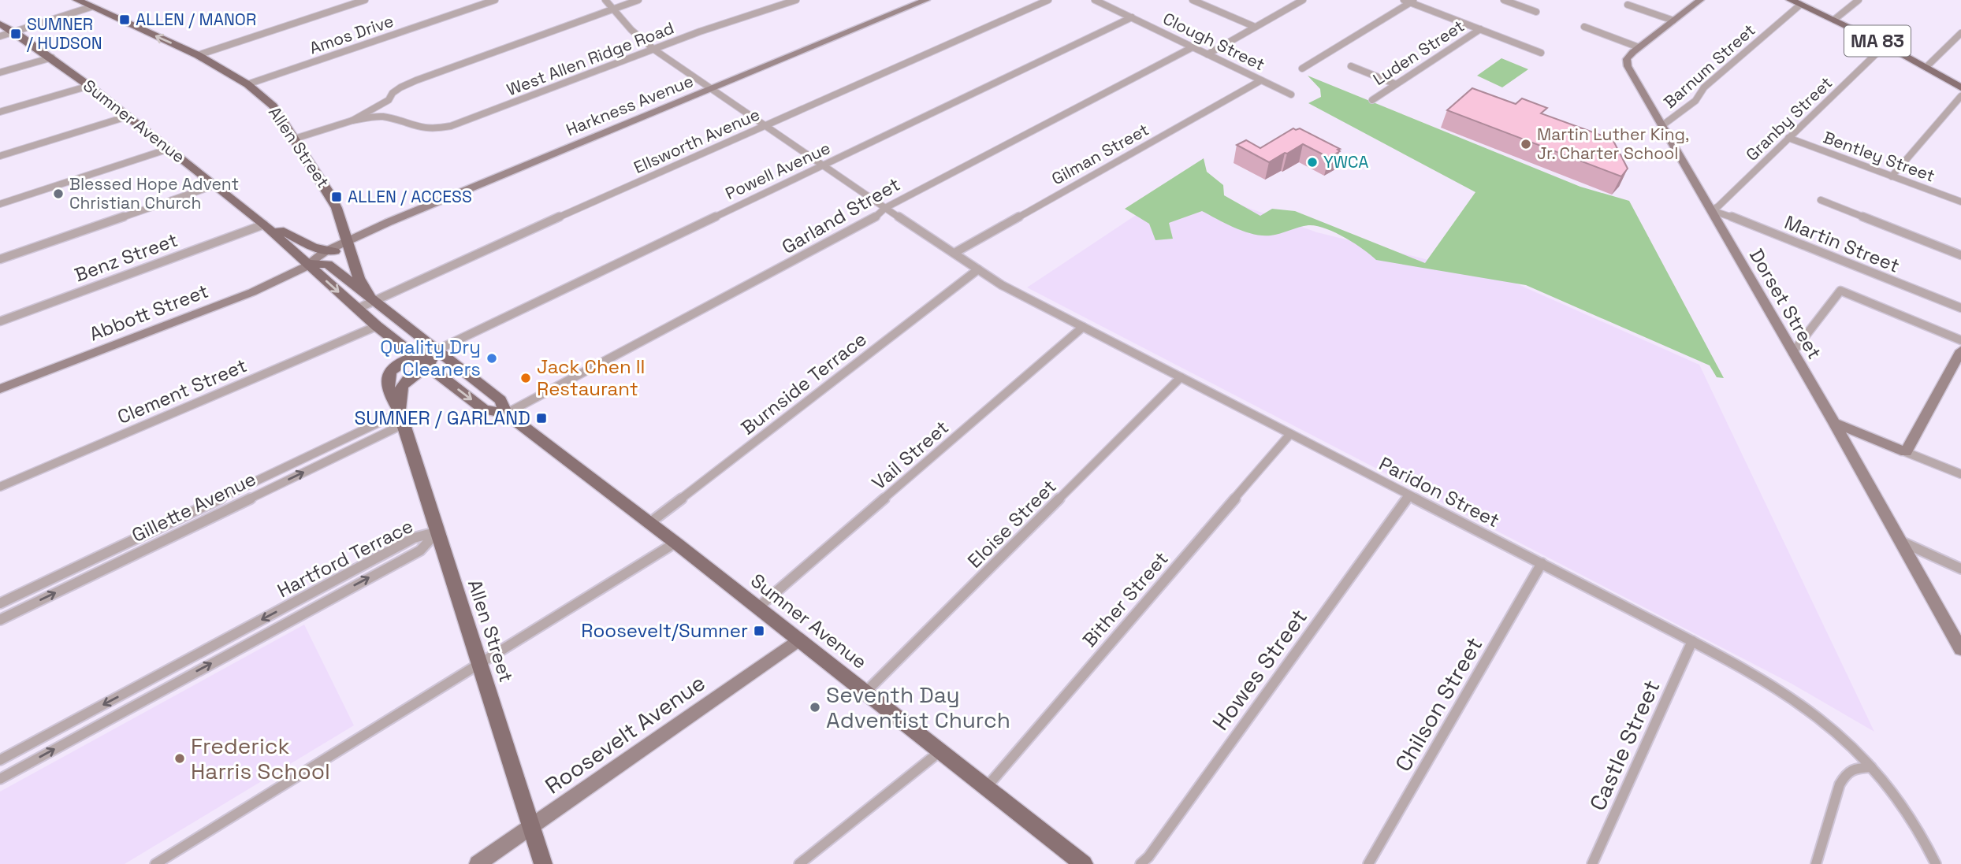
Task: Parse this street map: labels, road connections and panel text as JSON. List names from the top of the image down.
{
  "streets": {
    "main road": ["MA 83", "Sumner Avenue", "Allen Street"],
    "street": [
      "Amos Drive",
      "Clough Street",
      "Luden Street",
      "West Allen Ridge Road",
      "Barnum Street",
      "Harkness Avenue",
      "Granby Street",
      "Ellsworth Avenue",
      "Gilman Street",
      "Bentley Street",
      "Powell Avenue",
      "Garland Street",
      "Martin Street",
      "Benz Street",
      "Dorset Street",
      "Abbott Street",
      "Burnside Terrace",
      "Clement Street",
      "Vail Street",
      "Paridon Street",
      "Gillette Avenue",
      "Eloise Street",
      "Hartford Terrace",
      "Bither Street",
      "Howes Street",
      "Chilson Street",
      "Roosevelt Avenue",
      "Castle Street"
    ]
  },
  "crossings": [
    ["Amos Drive", "Allen Street"],
    ["MA 83", "Barnum Street"],
    ["MA 83", "Granby Street"],
    ["Clough Street", "Gilman Street"],
    ["Clough Street", "Powell Avenue"],
    ["Clough Street", "Garland Street"],
    ["West Allen Ridge Road", "Paridon Street"],
    ["Barnum Street", "Dorset Street"],
    ["Harkness Avenue", "Sumner Avenue"],
    ["Harkness Avenue", "Allen Street"],
    ["Harkness Avenue", "Abbott Street"],
    ["Harkness Avenue", "Paridon Street"],
    ["Granby Street", "Bentley Street"],
    ["Granby Street", "Martin Street"],
    ["Granby Street", "Dorset Street"],
    ["Sumner Avenue", "Ellsworth Avenue"],
    ["Sumner Avenue", "Allen Street"],
    ["Sumner Avenue", "Powell Avenue"],
    ["Sumner Avenue", "Garland Street"],
    ["Sumner Avenue", "Benz Street"],
    ["Sumner Avenue", "Abbott Street"],
    ["Sumner Avenue", "Burnside Terrace"],
    ["Sumner Avenue", "Clement Street"],
    ["Sumner Avenue", "Vail Street"],
    ["Sumner Avenue", "Eloise Street"],
    ["Sumner Avenue", "Bither Street"],
    ["Sumner Avenue", "Roosevelt Avenue"],
    ["Ellsworth Avenue", "Allen Street"],
    ["Ellsworth Avenue", "Paridon Street"],
    ["Allen Street", "Powell Avenue"],
    ["Allen Street", "Gillette Avenue"],
    ["Allen Street", "Hartford Terrace"],
    ["Allen Street", "Roosevelt Avenue"],
    ["Gilman Street", "Paridon Street"],
    ["Powell Avenue", "Paridon Street"],
    ["Garland Street", "Paridon Street"],
    ["Martin Street", "Dorset Street"],
    ["Burnside Terrace", "Paridon Street"],
    ["Vail Street", "Paridon Street"],
    ["Paridon Street", "Eloise Street"],
    ["Paridon Street", "Bither Street"],
    ["Paridon Street", "Howes Street"],
    ["Paridon Street", "Chilson Street"],
    ["Paridon Street", "Castle Street"]
  ],
  "places": {
    "transit": [
      "ALLEN / MANOR",
      "SUMNER / HUDSON",
      "ALLEN / ACCESS",
      "SUMNER / GARLAND",
      "Roosevelt/Sumner"
    ],
    "other": [
      "Martin Luther King, Jr. Charter School",
      "YWCA",
      "Blessed Hope Advent Christian Church",
      "Quality Dry Cleaners",
      "Jack Chen II Restaurant",
      "Seventh Day Adventist Church",
      "Frederick Harris School"
    ]
  }
}
